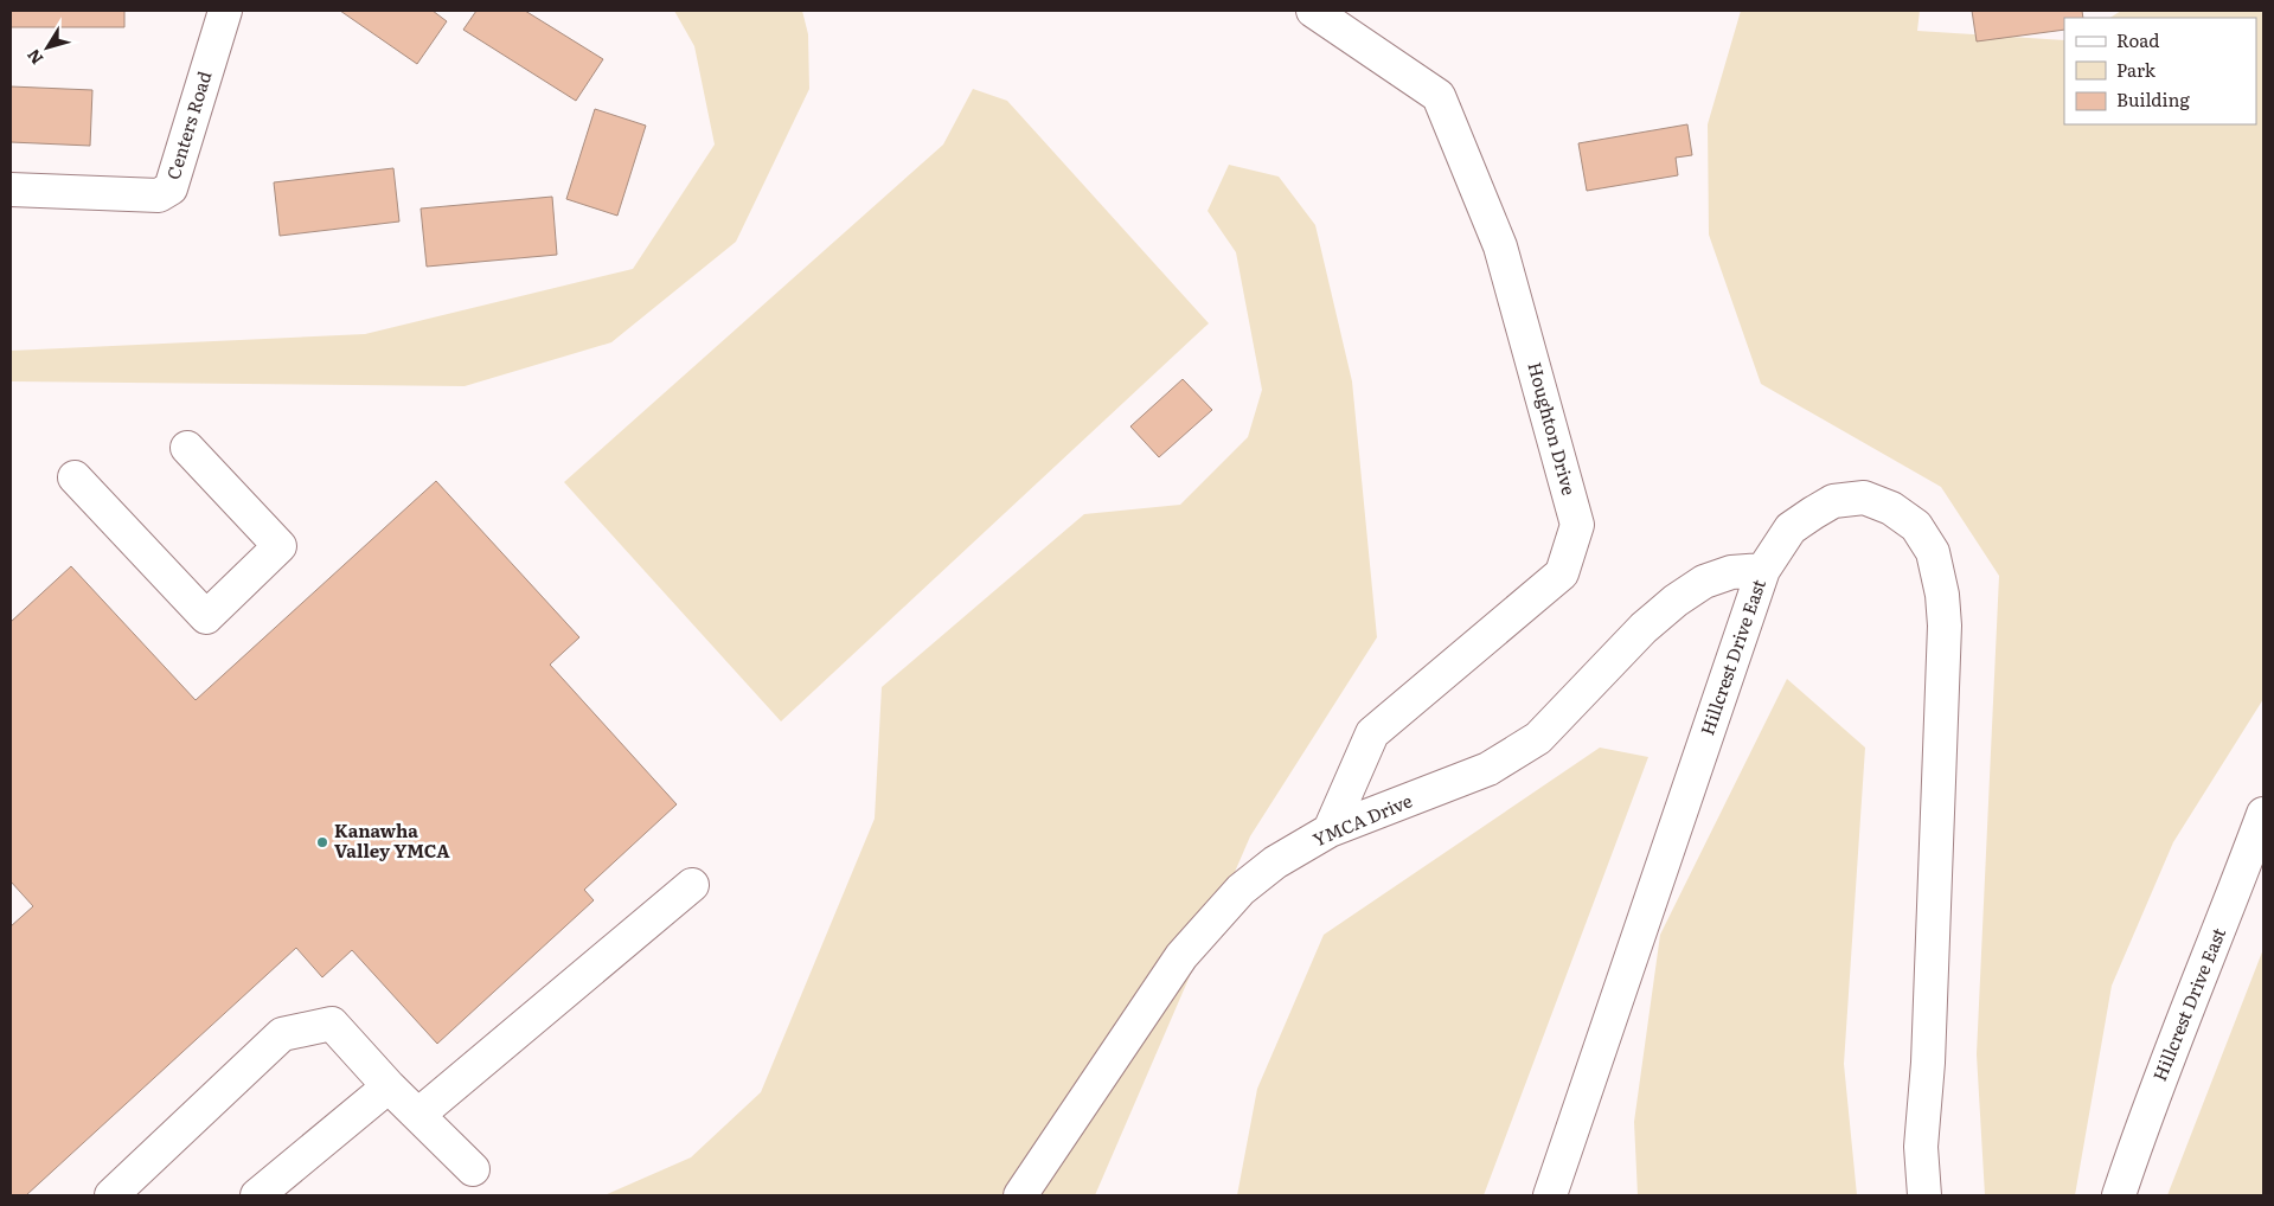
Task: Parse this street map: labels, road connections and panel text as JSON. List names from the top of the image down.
{
  "streets": {
    "street": [
      "Centers Road",
      "Houghton Drive",
      "Hillcrest Drive East",
      "YMCA Drive"
    ]
  },
  "crossings": [
    ["Houghton Drive", "YMCA Drive"],
    ["Hillcrest Drive East", "YMCA Drive"]
  ],
  "places": ["Kanawha Valley YMCA"],
  "legend": ["Road", "Park", "Building"],
  "north": "bottom left"
}
